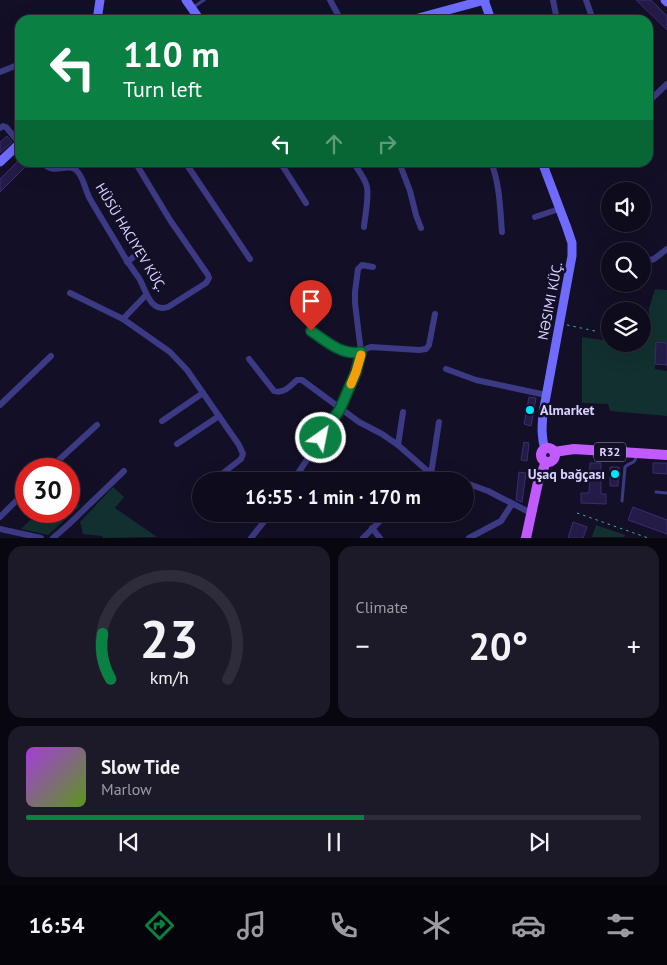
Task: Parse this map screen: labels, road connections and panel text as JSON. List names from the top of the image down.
{
  "streets": {
    "main road": ["R32"],
    "street": ["NƏSIMI KÜÇ."]
  },
  "crossings": [
    ["NƏSIMI KÜÇ.", "R32"]
  ],
  "places": ["Almarket", "Uşaq bağçası"],
  "page": {
    "turn": ["110 m", "Turn left"],
    "limit": "30",
    "trip": "16:55 · 1 min · 170 m",
    "tile": "Climate",
    "heat": ["−", "20°", "+"],
    "song": ["Slow Tide", "Marlow"],
    "tabs": "16:54",
    "gauge": ["23", "km/h"]
  }
}
